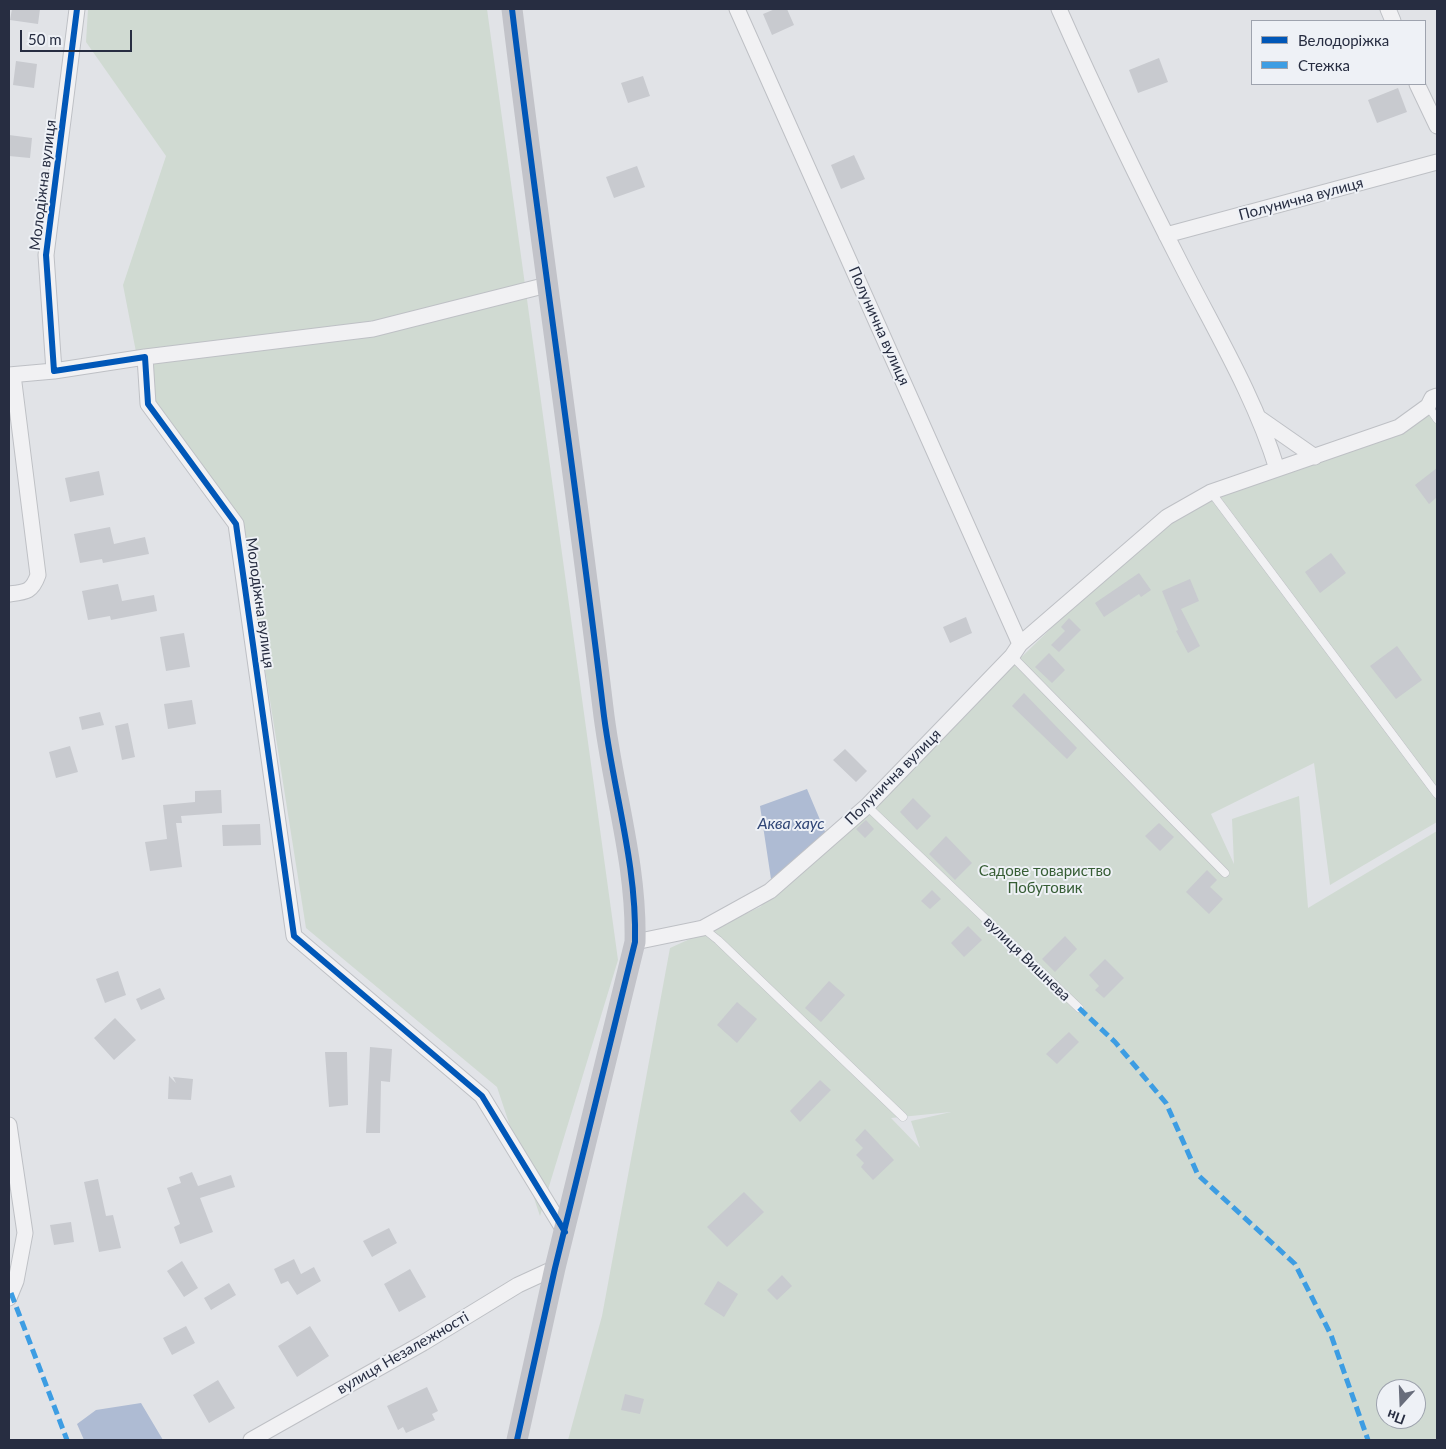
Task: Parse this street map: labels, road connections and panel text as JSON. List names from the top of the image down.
{
  "streets": {
    "street": ["Молодіжна вулиця", "Полунична вулиця", "вулиця Незалежності"],
    "lane": ["вулиця Вишнева"]
  },
  "crossings": [
    ["Полунична вулиця", "вулиця Вишнева"]
  ],
  "water": ["Аква хаус"],
  "parks": ["Садове товариство Побутовик"],
  "legend": ["Велодоріжка", "Стежка"],
  "scale_bar": "50 m",
  "north": "bottom"
}
